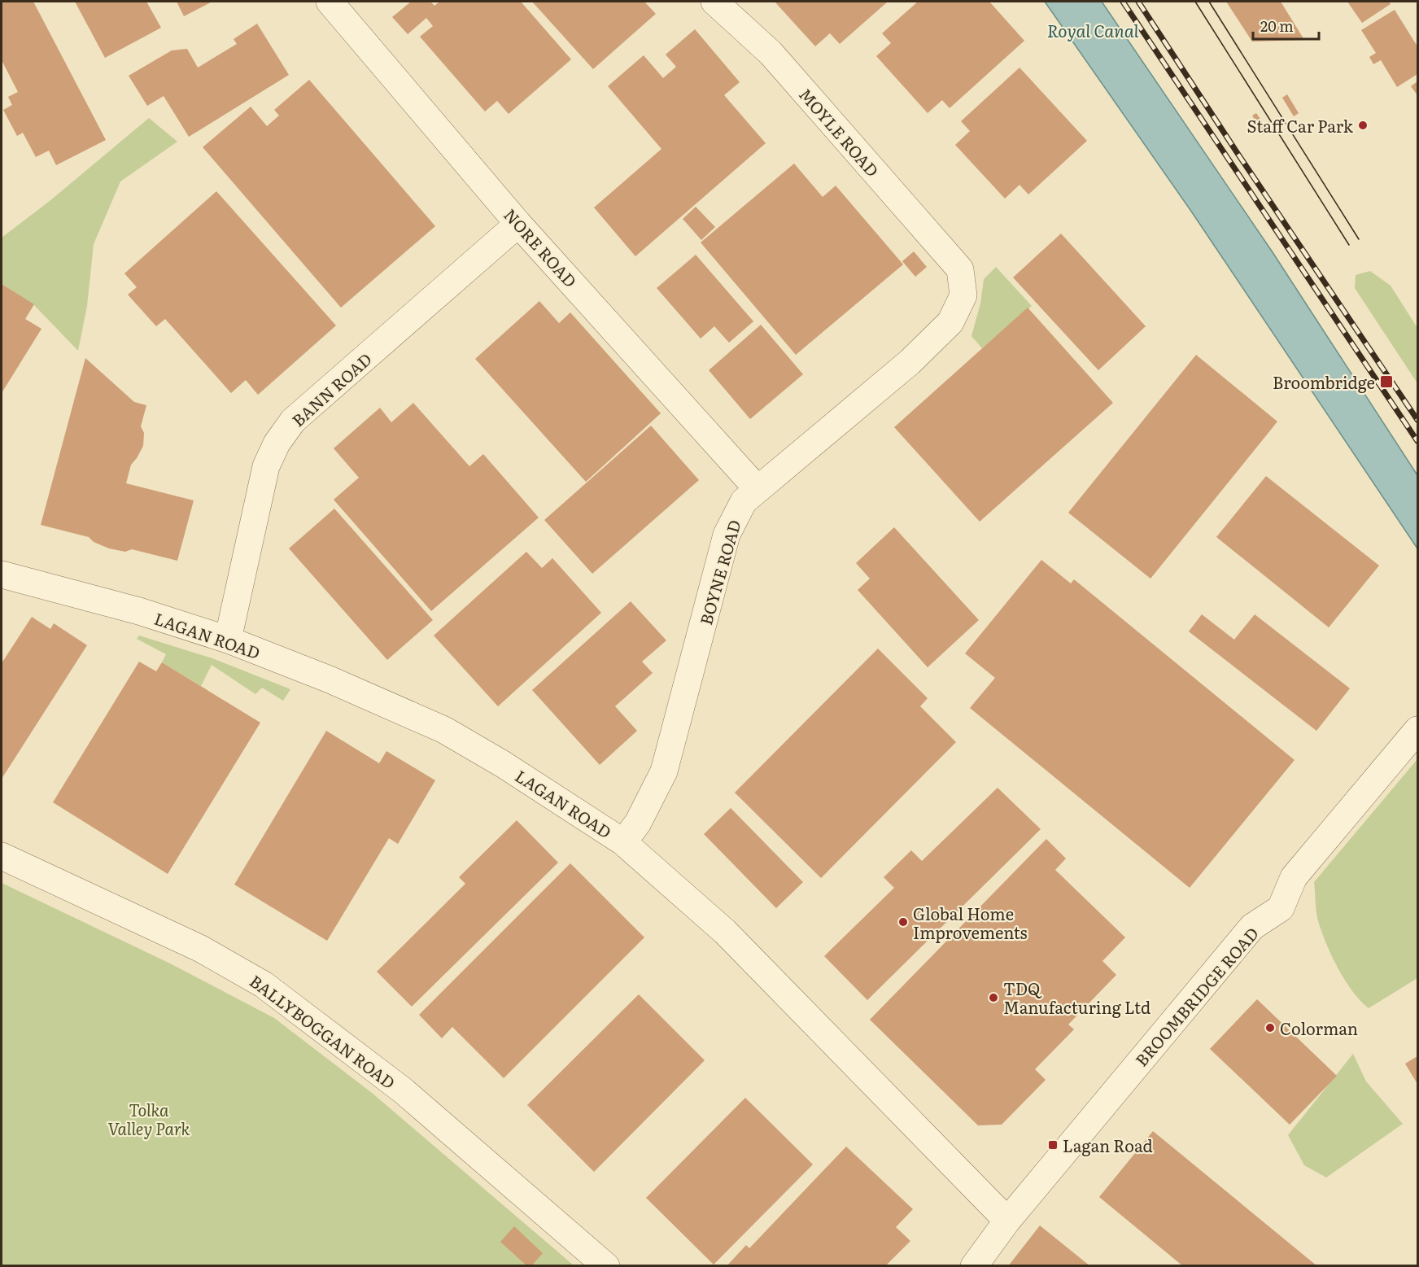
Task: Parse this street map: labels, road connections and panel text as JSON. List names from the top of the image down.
{
  "streets": {
    "street": [
      "MOYLE ROAD",
      "NORE ROAD",
      "BANN ROAD",
      "BOYNE ROAD",
      "LAGAN ROAD",
      "BROOMBRIDGE ROAD",
      "BALLYBOGGAN ROAD"
    ]
  },
  "crossings": [
    ["MOYLE ROAD", "BOYNE ROAD"],
    ["NORE ROAD", "BANN ROAD"],
    ["NORE ROAD", "BOYNE ROAD"],
    ["BANN ROAD", "LAGAN ROAD"],
    ["BOYNE ROAD", "LAGAN ROAD"],
    ["LAGAN ROAD", "BROOMBRIDGE ROAD"]
  ],
  "water": ["Royal Canal"],
  "parks": ["Tolka Valley Park"],
  "places": {
    "other": [
      "Staff Car Park",
      "Global Home Improvements",
      "TDQ Manufacturing Ltd",
      "Colorman"
    ],
    "transit": ["Broombridge", "Lagan Road"]
  },
  "scale_bar": "20 m"
}
